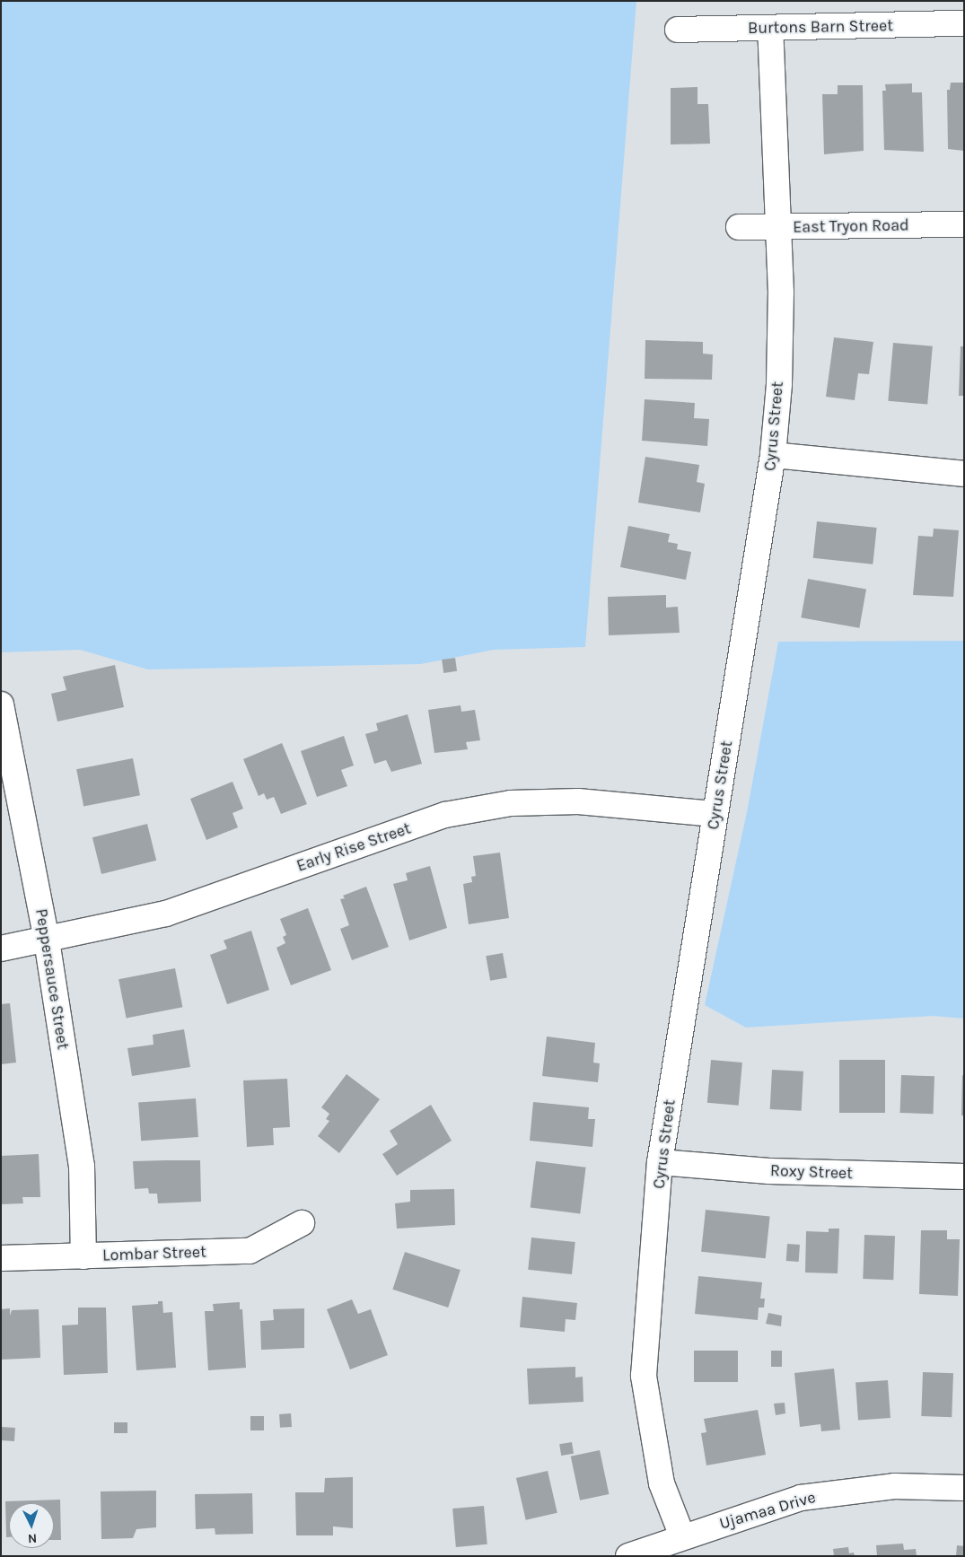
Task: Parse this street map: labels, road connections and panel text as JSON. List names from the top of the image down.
{
  "streets": {
    "street": [
      "Burtons Barn Street",
      "East Tryon Road",
      "Cyrus Street",
      "Early Rise Street",
      "Peppersauce Street",
      "Roxy Street",
      "Lombar Street",
      "Ujamaa Drive"
    ]
  },
  "crossings": [
    ["Burtons Barn Street", "Cyrus Street"],
    ["East Tryon Road", "Cyrus Street"],
    ["Cyrus Street", "Early Rise Street"],
    ["Cyrus Street", "Roxy Street"],
    ["Cyrus Street", "Ujamaa Drive"],
    ["Early Rise Street", "Peppersauce Street"],
    ["Peppersauce Street", "Lombar Street"]
  ],
  "north": "bottom"
}
